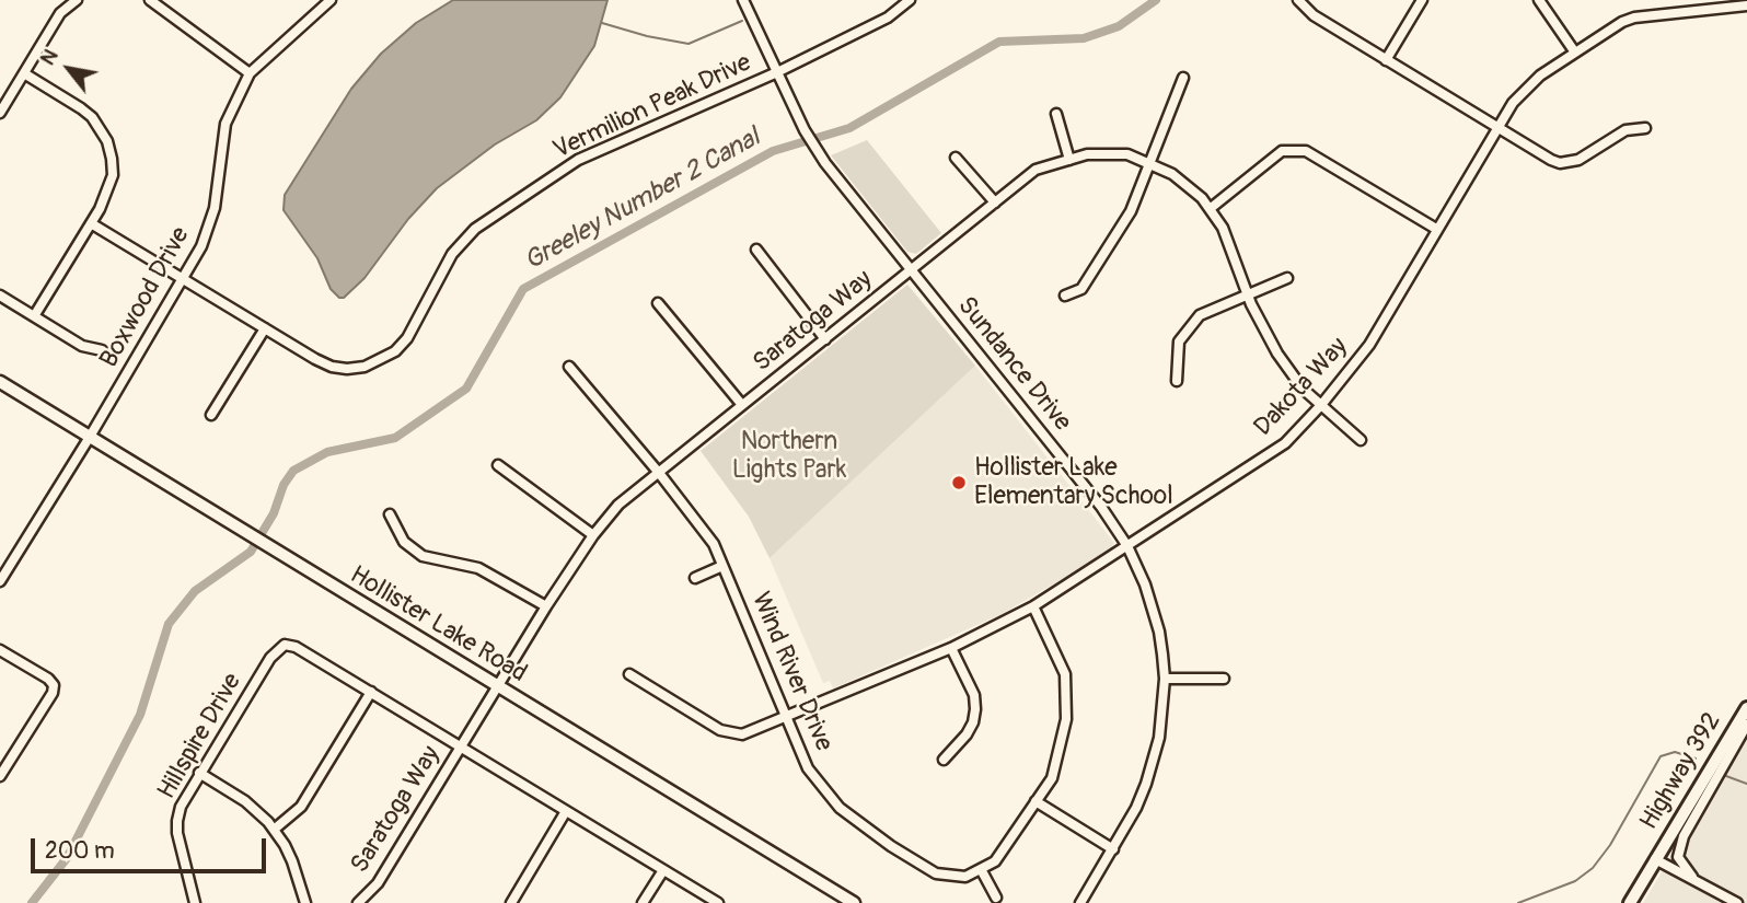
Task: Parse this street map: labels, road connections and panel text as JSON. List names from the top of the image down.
{
  "streets": {
    "main road": ["Highway 392"],
    "street": [
      "Vermilion Peak Drive",
      "Boxwood Drive",
      "Saratoga Way",
      "Sundance Drive",
      "Dakota Way",
      "Hollister Lake Road",
      "Wind River Drive",
      "Hillspire Drive"
    ]
  },
  "crossings": [
    ["Vermilion Peak Drive", "Boxwood Drive"],
    ["Vermilion Peak Drive", "Sundance Drive"],
    ["Boxwood Drive", "Hollister Lake Road"],
    ["Saratoga Way", "Sundance Drive"],
    ["Saratoga Way", "Dakota Way"],
    ["Saratoga Way", "Hollister Lake Road"],
    ["Saratoga Way", "Wind River Drive"],
    ["Sundance Drive", "Dakota Way"],
    ["Dakota Way", "Wind River Drive"]
  ],
  "water": ["Greeley Number 2 Canal"],
  "parks": ["Northern Lights Park"],
  "places": ["Hollister Lake Elementary School"],
  "scale_bar": "200 m",
  "north": "top left"
}
